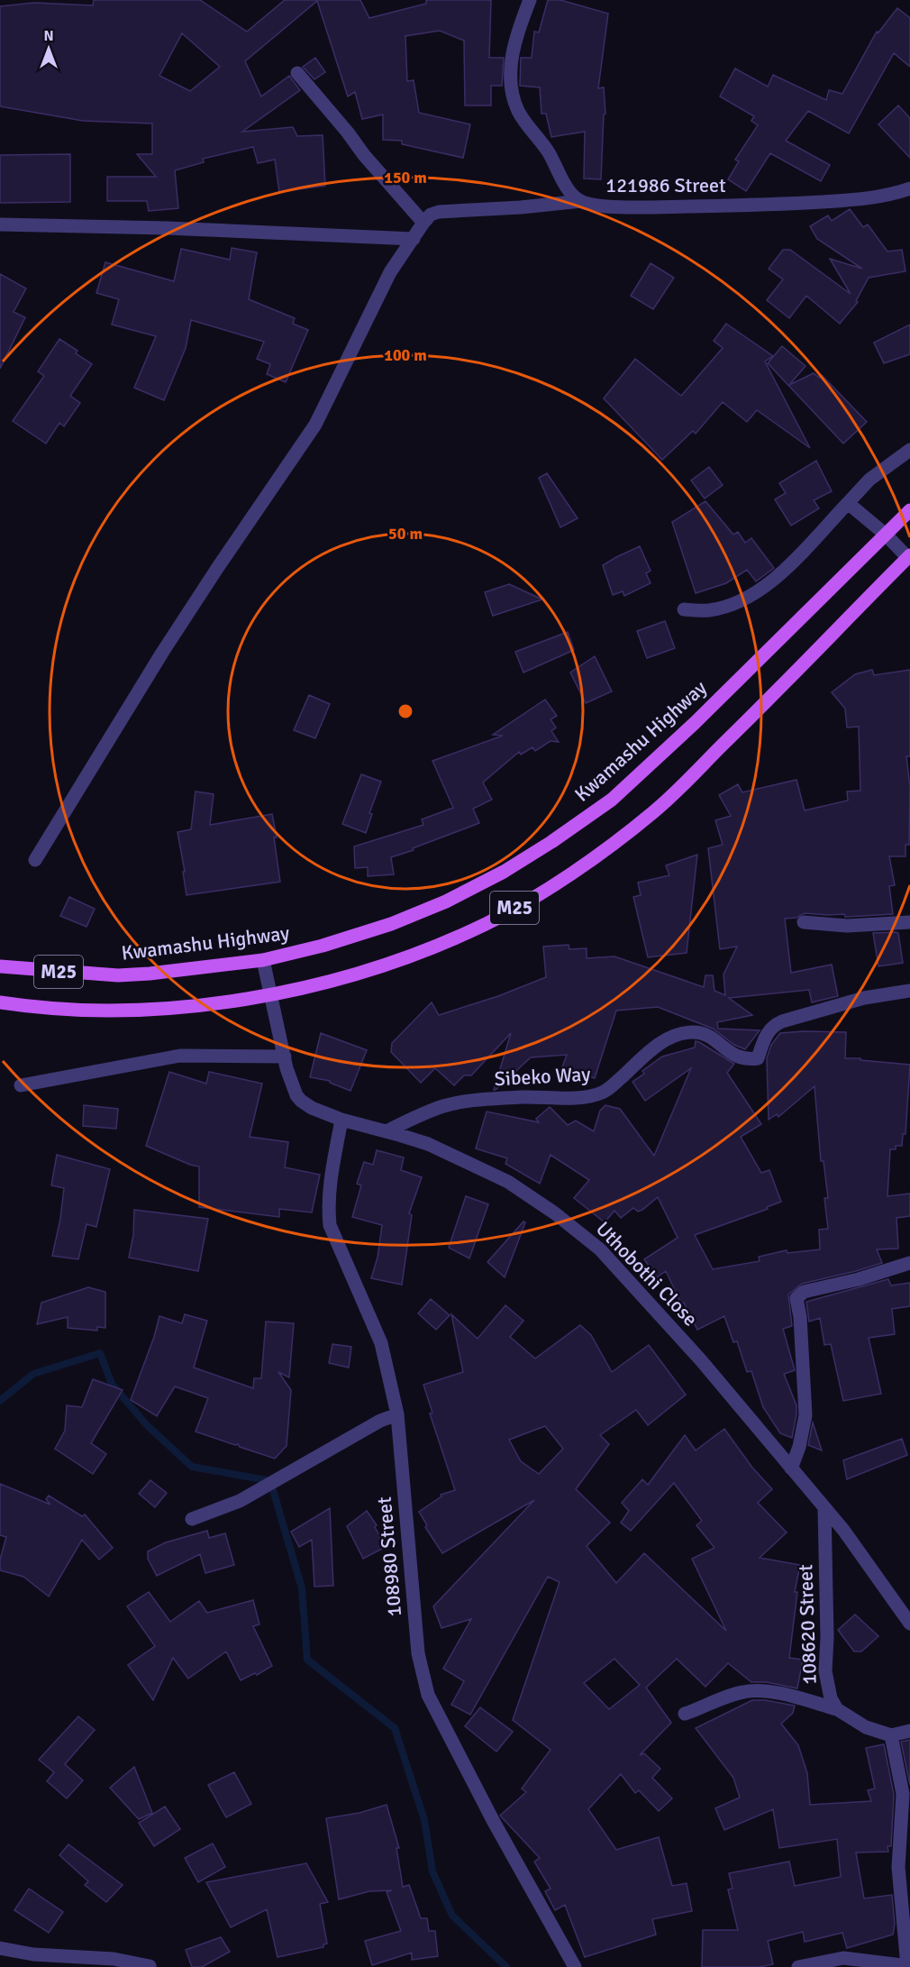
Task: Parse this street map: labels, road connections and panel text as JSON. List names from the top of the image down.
{
  "streets": {
    "main road": ["Kwamashu Highway", "M25"],
    "street": [
      "121986 Street",
      "Sibeko Way",
      "Uthobothi Close",
      "108980 Street",
      "108620 Street"
    ]
  },
  "crossings": [
    ["Kwamashu Highway", "Uthobothi Close"],
    ["M25", "Uthobothi Close"],
    ["Sibeko Way", "Uthobothi Close"],
    ["Uthobothi Close", "108980 Street"],
    ["Uthobothi Close", "108620 Street"]
  ],
  "north": "top",
  "rings": ["150 m", "100 m", "50 m"]
}
